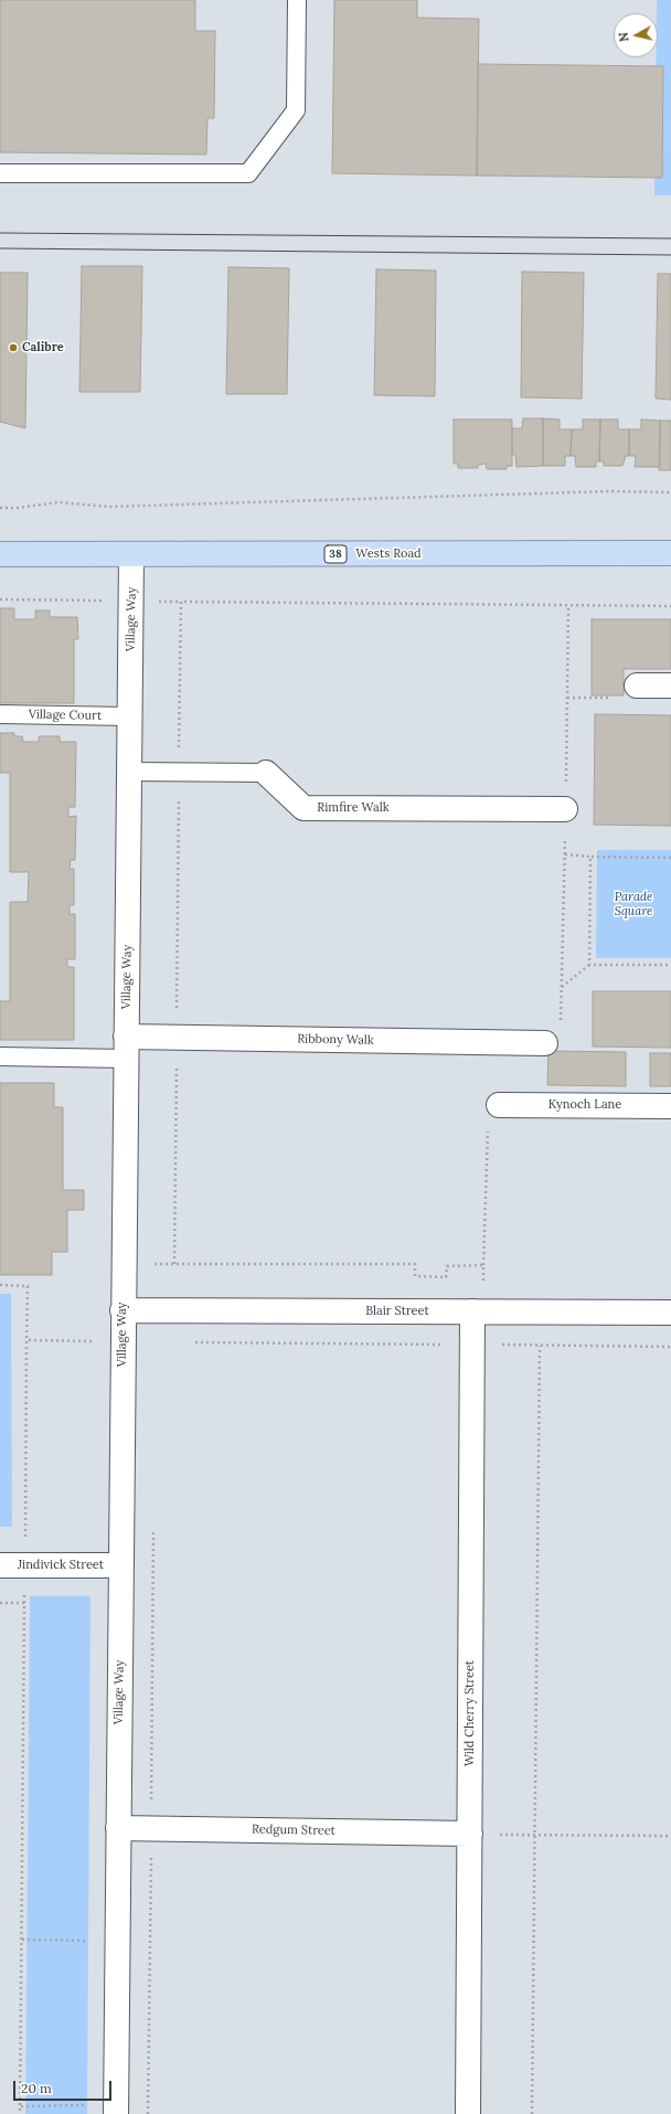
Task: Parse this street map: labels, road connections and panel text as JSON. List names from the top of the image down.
{
  "streets": {
    "main road": ["38", "Wests Road"],
    "street": [
      "Village Way",
      "Rimfire Walk",
      "Ribbony Walk",
      "Kynoch Lane",
      "Blair Street",
      "Jindivick Street",
      "Wild Cherry Street",
      "Redgum Street"
    ],
    "lane": ["Village Court"]
  },
  "crossings": [
    ["Wests Road", "Village Way"],
    ["Village Way", "Village Court"],
    ["Village Way", "Rimfire Walk"],
    ["Village Way", "Ribbony Walk"],
    ["Village Way", "Blair Street"],
    ["Village Way", "Jindivick Street"],
    ["Village Way", "Redgum Street"],
    ["Blair Street", "Wild Cherry Street"],
    ["Wild Cherry Street", "Redgum Street"]
  ],
  "parks": ["Parade Square"],
  "places": ["Calibre"],
  "scale_bar": "20 m",
  "north": "left"
}
